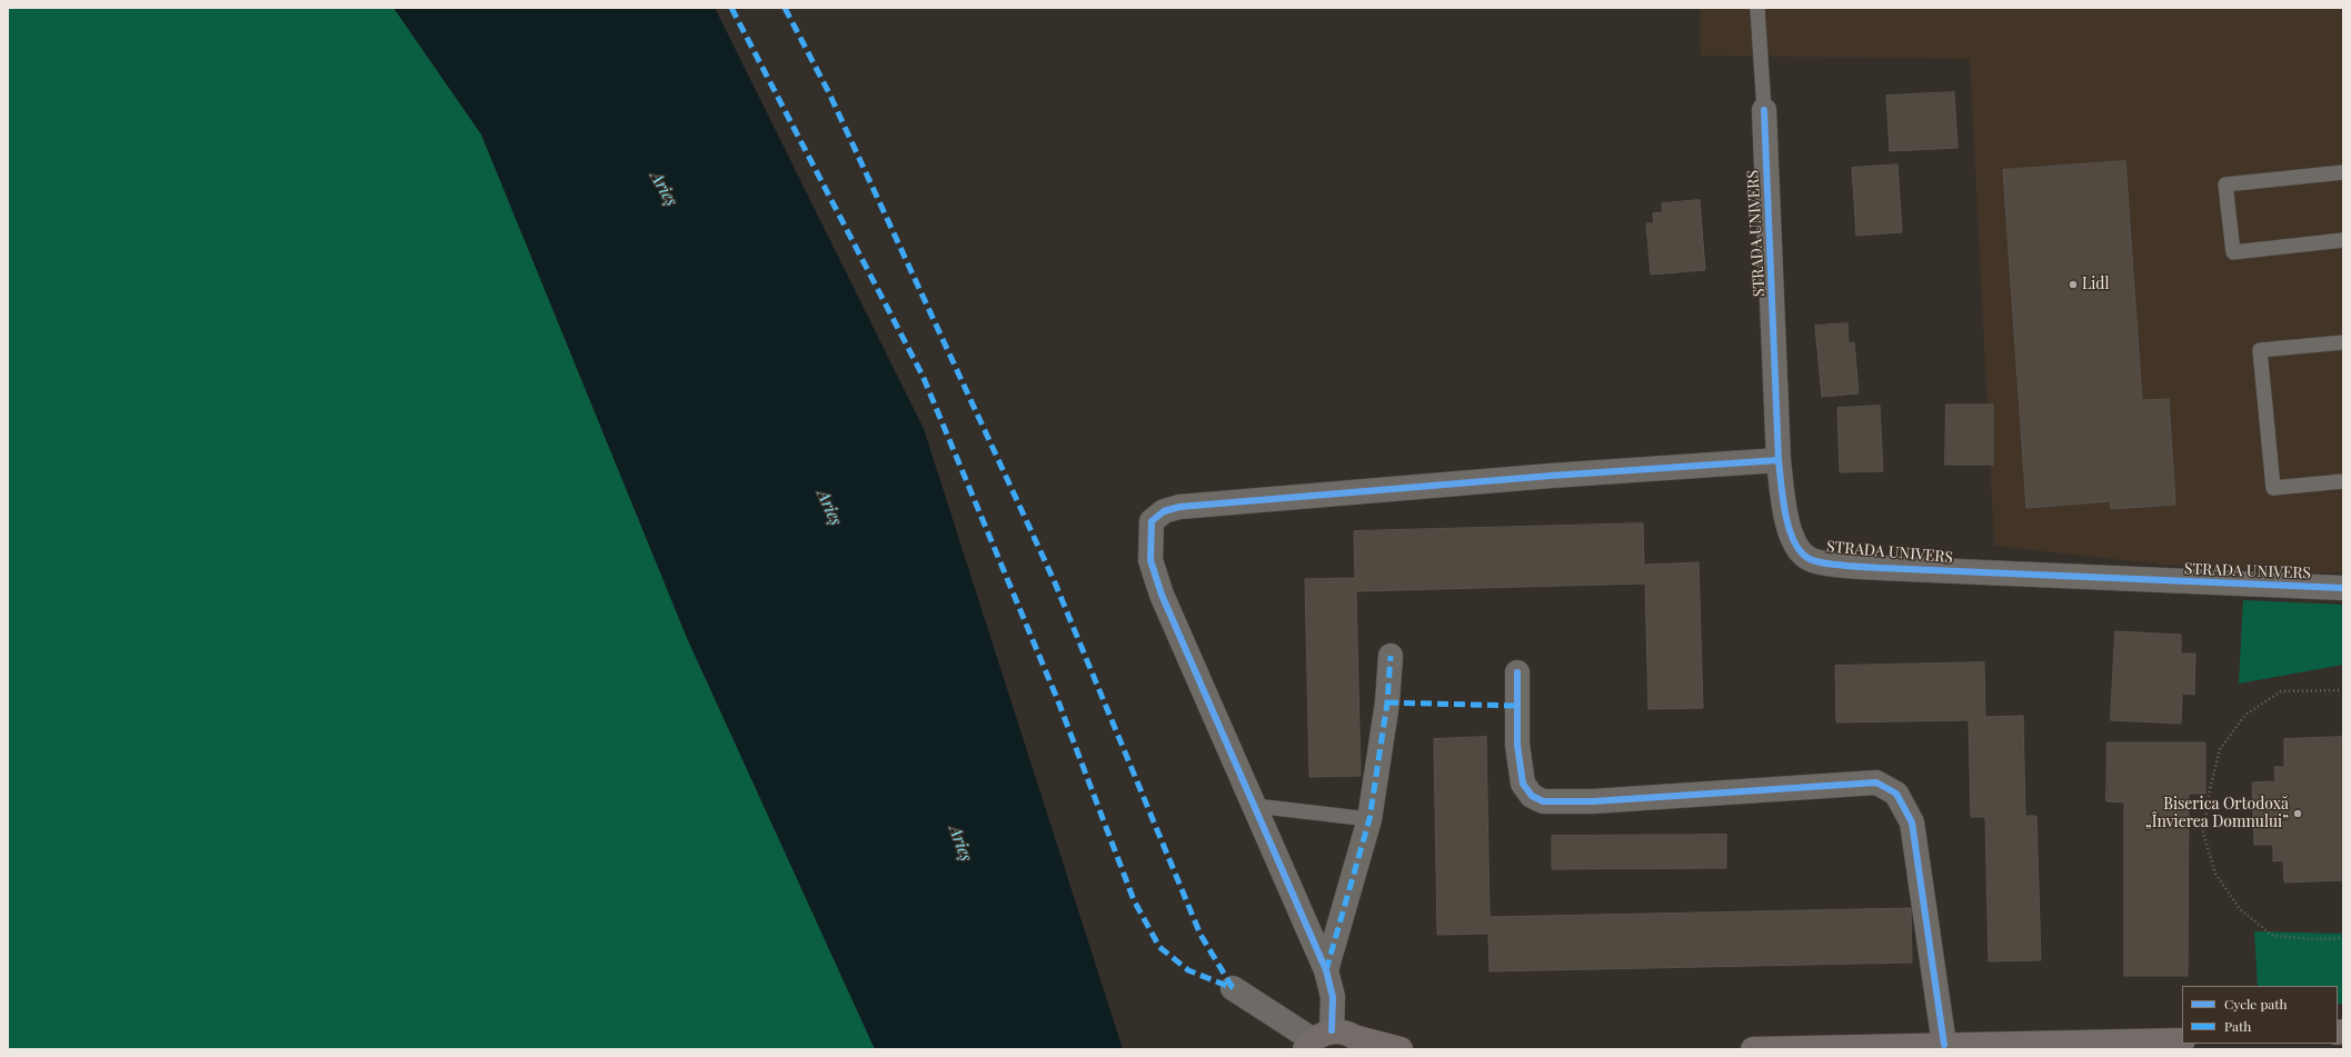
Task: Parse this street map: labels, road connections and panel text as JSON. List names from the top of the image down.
{
  "streets": {
    "street": ["STRADA UNIVERS"]
  },
  "water": ["Arieș"],
  "places": ["Lidl", "Biserica Ortodoxă „Învierea Domnului”"],
  "legend": ["Cycle path", "Path"]
}
